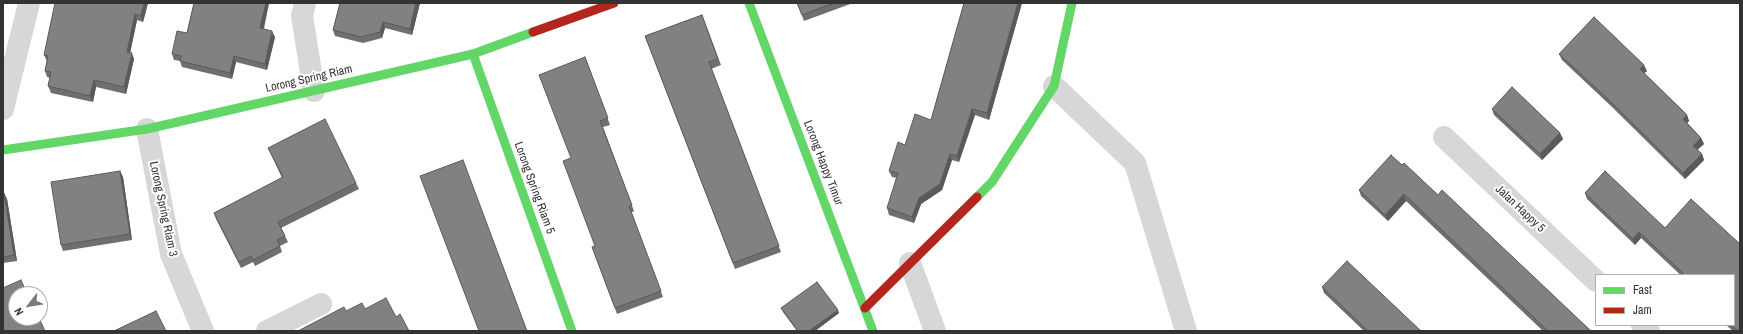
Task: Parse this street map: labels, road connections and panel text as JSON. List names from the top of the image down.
{
  "streets": {
    "street": [
      "Lorong Spring Riam",
      "Lorong Happy Timur",
      "Lorong Spring Riam 5",
      "Lorong Spring Riam 3",
      "Jalan Happy 5"
    ]
  },
  "crossings": [
    ["Lorong Spring Riam", "Lorong Spring Riam 5"],
    ["Lorong Spring Riam", "Lorong Spring Riam 3"]
  ],
  "legend": ["Fast", "Jam"],
  "north": "bottom left"
}
